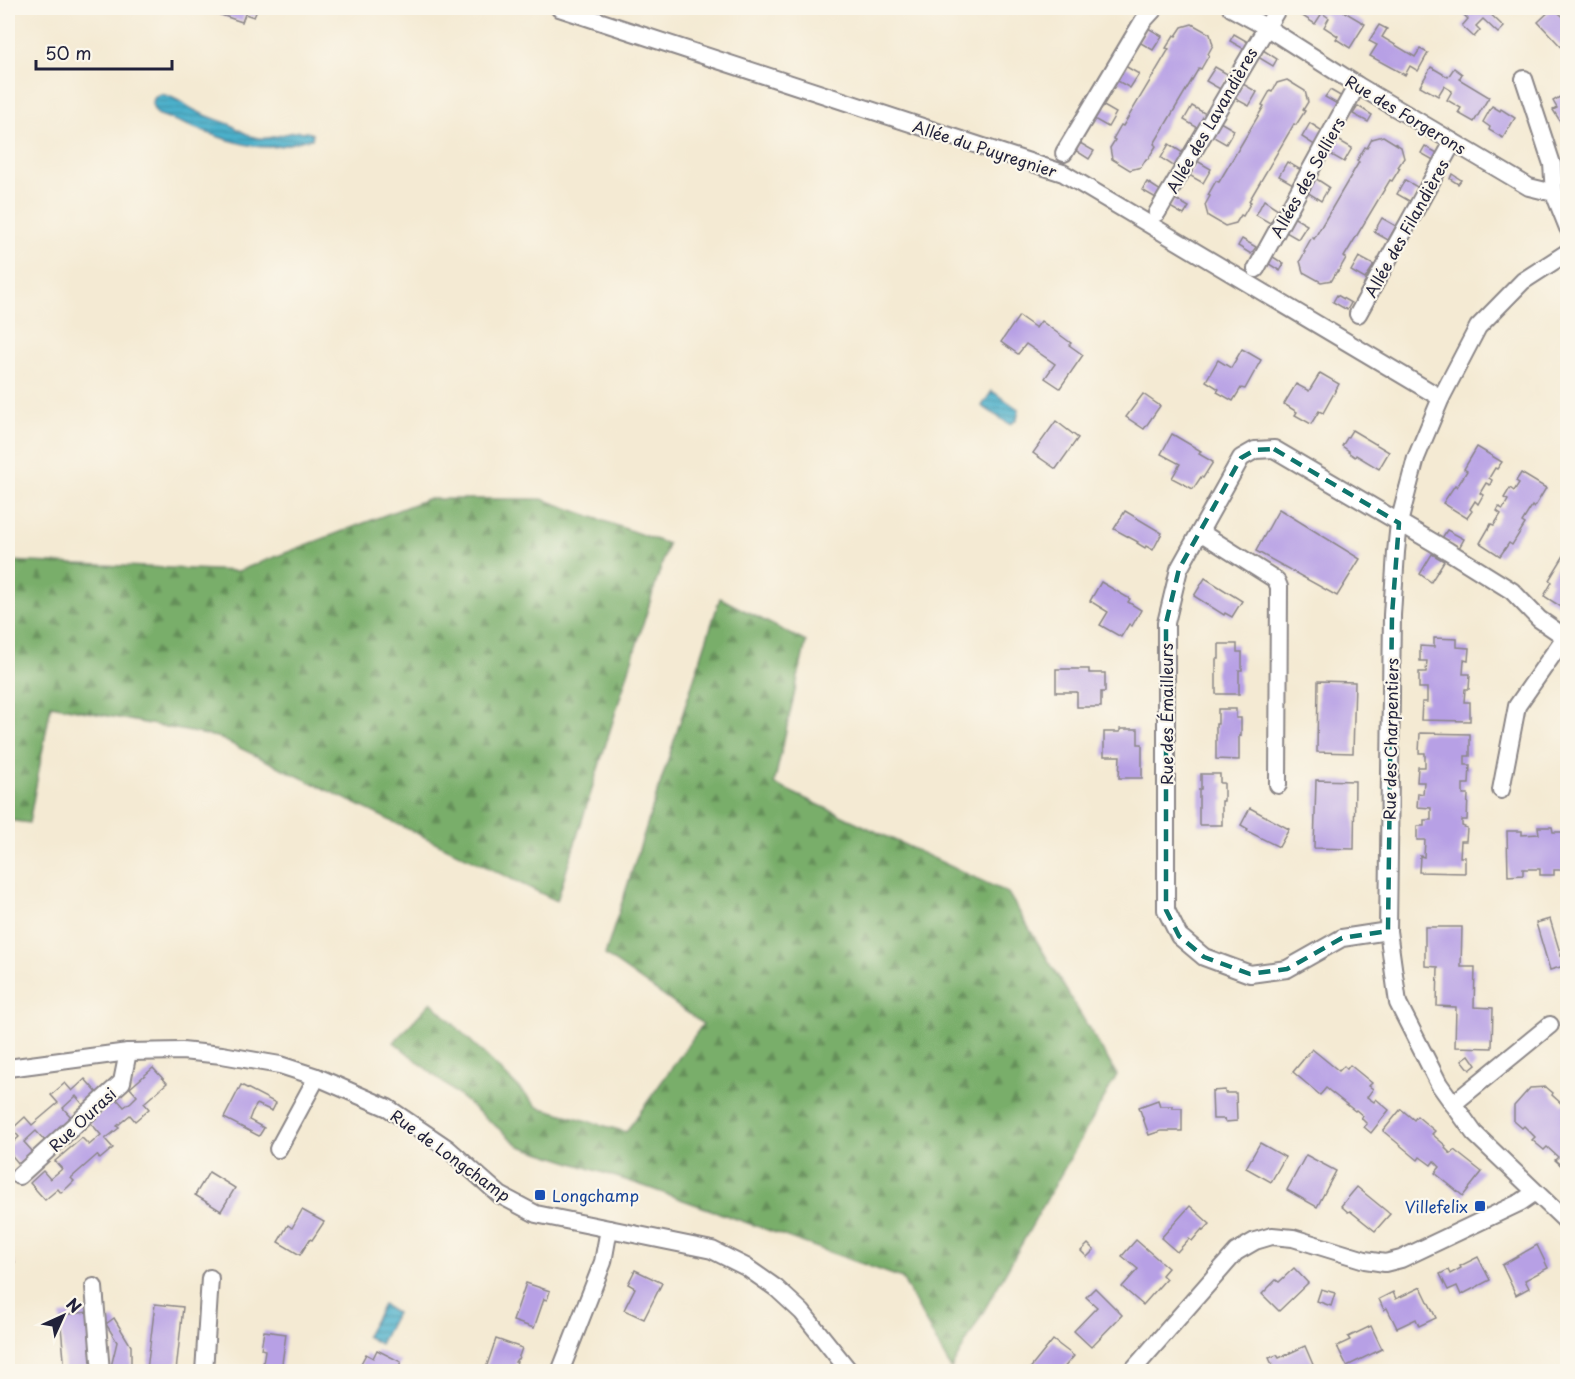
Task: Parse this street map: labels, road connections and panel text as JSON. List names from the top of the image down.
{
  "streets": {
    "street": [
      "Rue des Forgerons",
      "Allée des Lavandières",
      "Allée du Puyregnier",
      "Allées des Selliers",
      "Allée des Filandières",
      "Rue des Émailleurs",
      "Rue des Charpentiers",
      "Rue Ourasi",
      "Rue de Longchamp"
    ]
  },
  "crossings": [
    ["Rue des Forgerons", "Allée des Lavandières"],
    ["Rue des Forgerons", "Allées des Selliers"],
    ["Rue des Forgerons", "Allée des Filandières"],
    ["Allée du Puyregnier", "Rue des Charpentiers"],
    ["Rue des Émailleurs", "Rue des Charpentiers"],
    ["Rue Ourasi", "Rue de Longchamp"]
  ],
  "places": {
    "transit": ["Longchamp", "Villefelix"]
  },
  "scale_bar": "50 m",
  "north": "top right"
}
